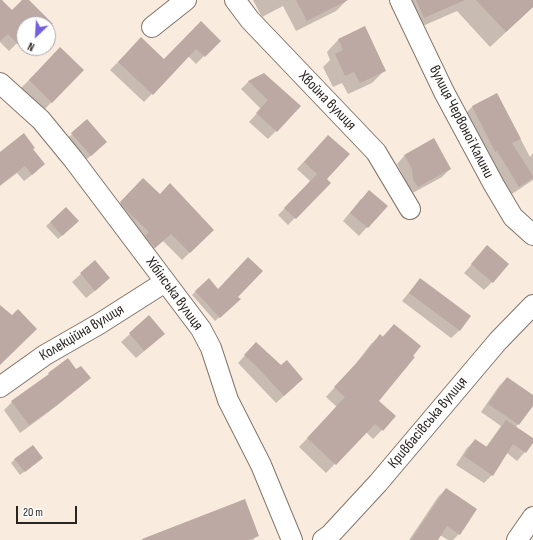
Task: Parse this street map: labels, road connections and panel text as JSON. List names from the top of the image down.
{
  "streets": {
    "street": [
      "Хвойна вулиця",
      "вулиця Червоної Калини",
      "Хібінська вулиця",
      "Колекційна вулиця",
      "Кривбасівська вулиця"
    ]
  },
  "crossings": [
    ["Хібінська вулиця", "Колекційна вулиця"]
  ],
  "scale_bar": "20 m",
  "north": "bottom left"
}
